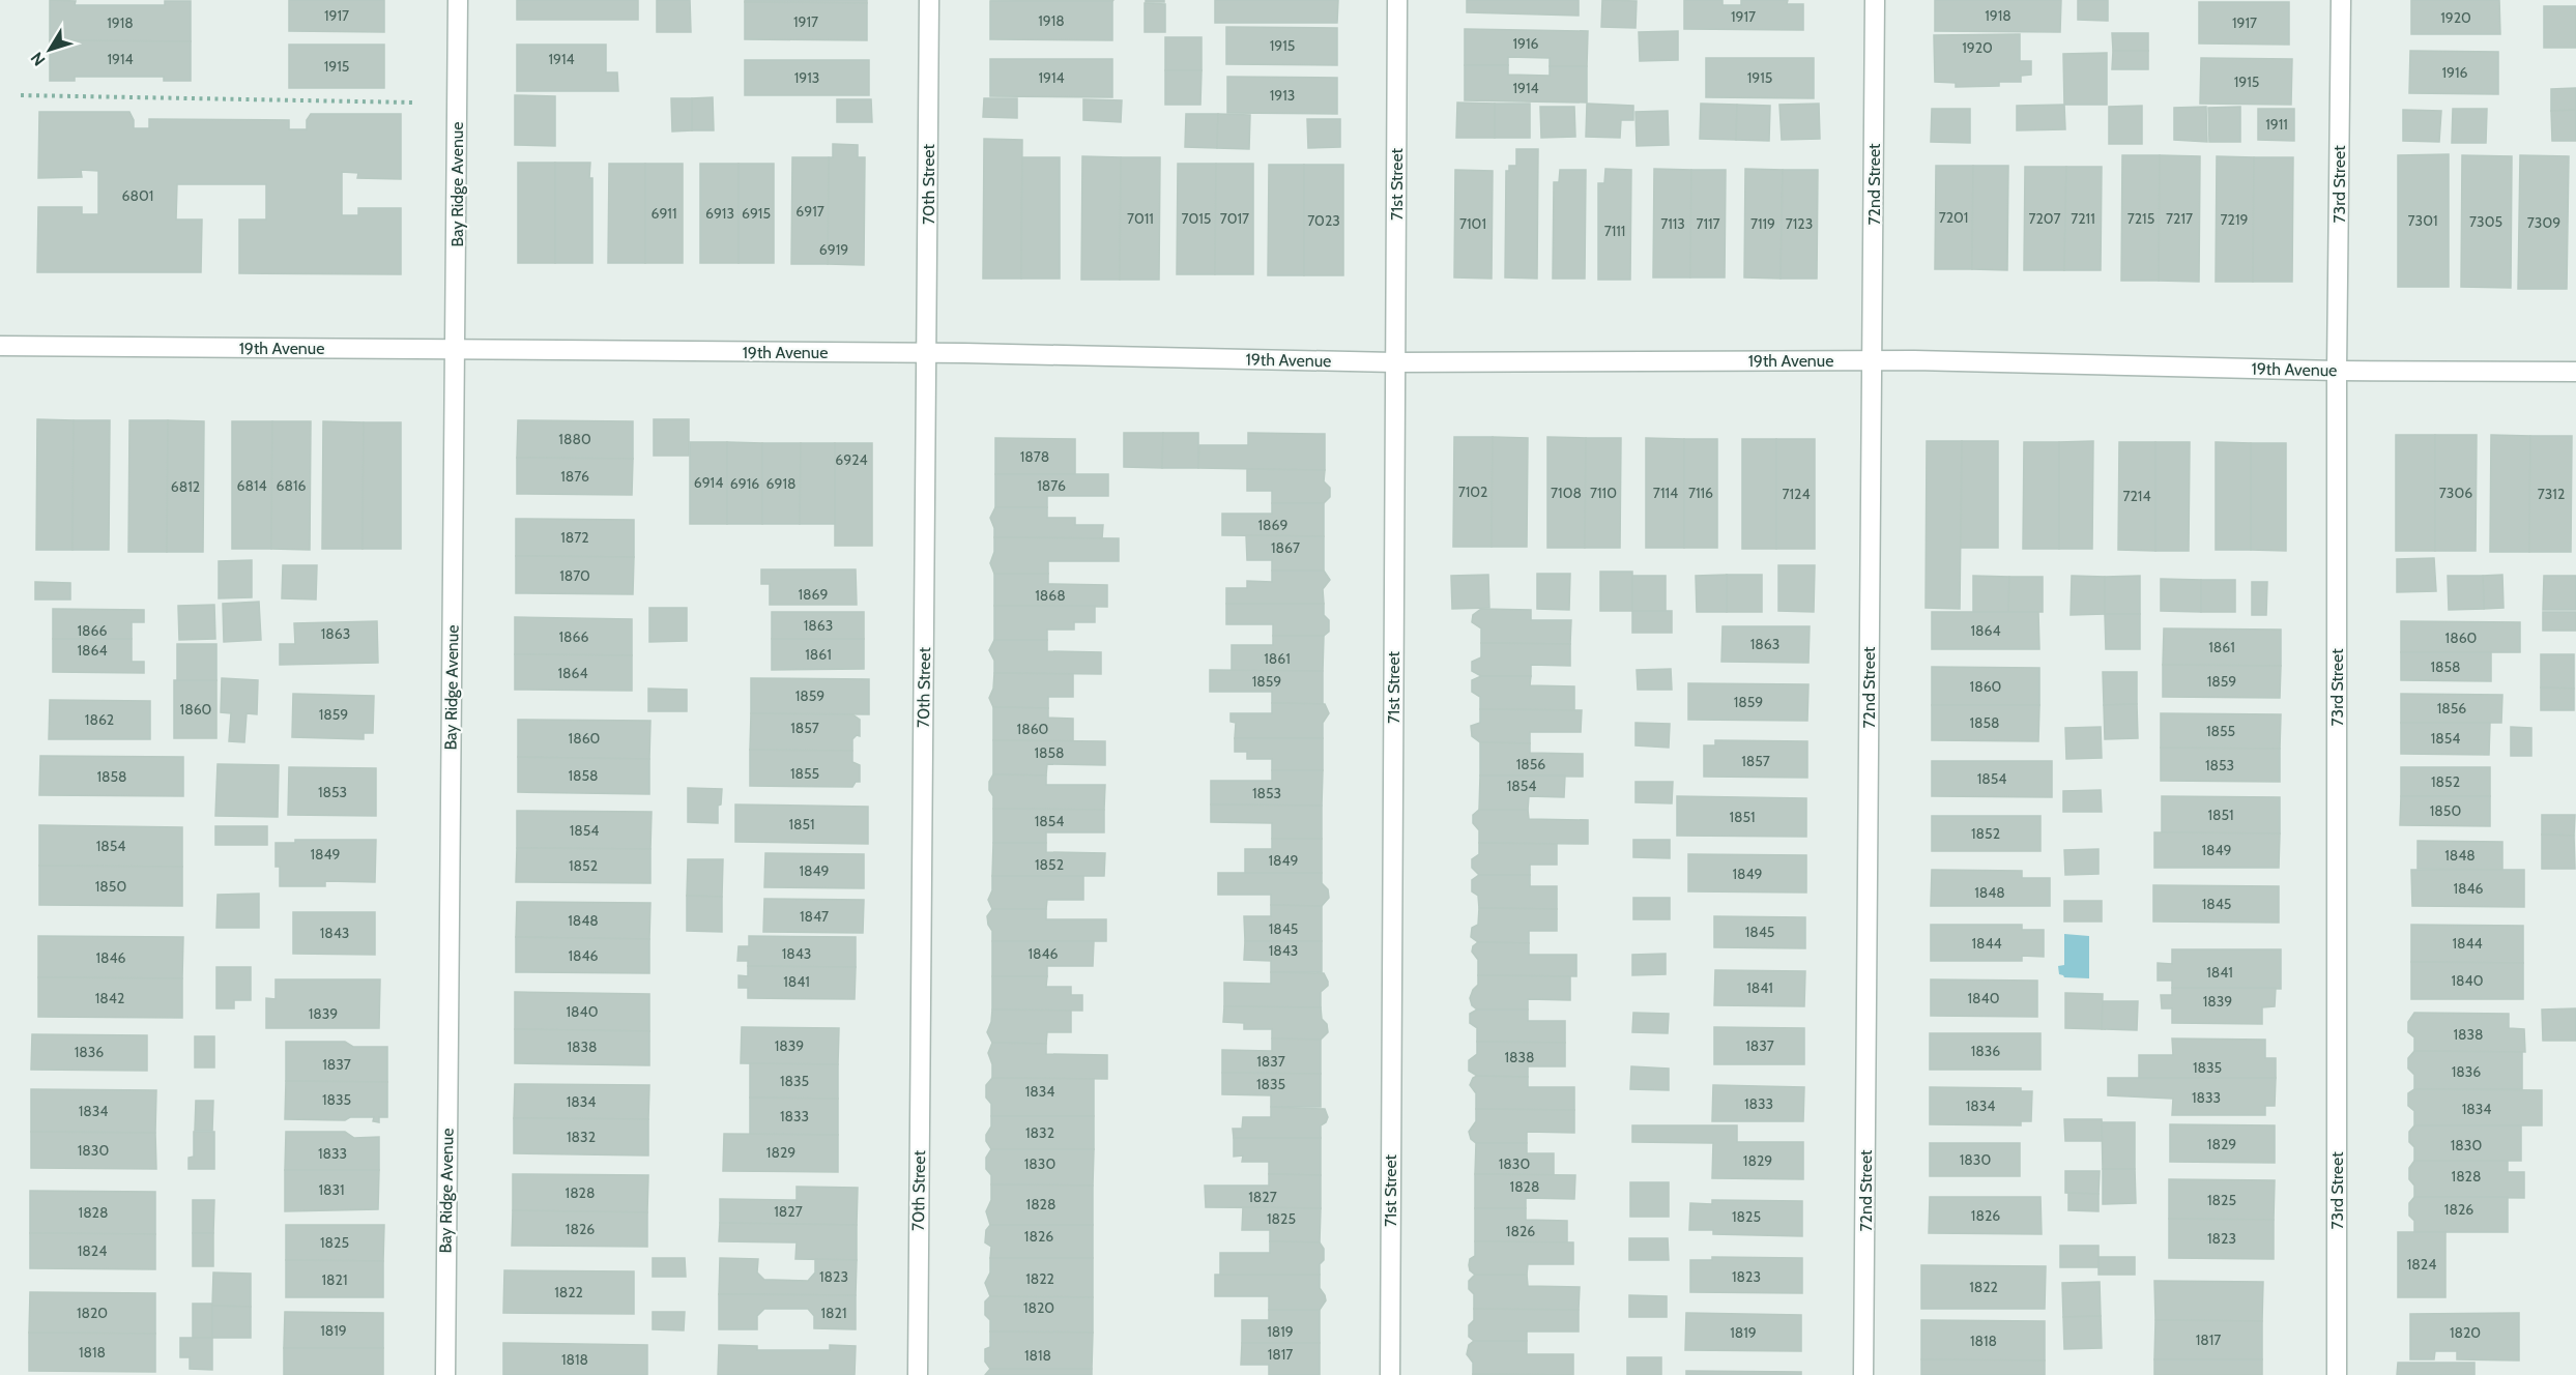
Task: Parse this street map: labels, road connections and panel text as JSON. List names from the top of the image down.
{
  "streets": {
    "street": [
      "Bay Ridge Avenue",
      "70th Street",
      "71st Street",
      "72nd Street",
      "73rd Street",
      "19th Avenue"
    ]
  },
  "crossings": [
    ["Bay Ridge Avenue", "19th Avenue"],
    ["70th Street", "19th Avenue"],
    ["71st Street", "19th Avenue"],
    ["72nd Street", "19th Avenue"],
    ["73rd Street", "19th Avenue"]
  ],
  "house_numbers": [
    "1917",
    "1918",
    "1917",
    "1920",
    "1918",
    "1917",
    "1918",
    "1917",
    "1916",
    "1915",
    "1920",
    "1914",
    "1914",
    "1915",
    "1916",
    "1913",
    "1914",
    "1915",
    "1915",
    "1914",
    "1913",
    "1911",
    "6801",
    "6917",
    "6911",
    "6913",
    "6915",
    "7201",
    "7011",
    "7015",
    "7017",
    "7207",
    "7211",
    "7215",
    "7217",
    "7219",
    "7023",
    "7301",
    "7305",
    "7309",
    "7101",
    "7113",
    "7117",
    "7119",
    "7123",
    "7111",
    "6919",
    "1880",
    "1878",
    "6924",
    "1876",
    "6914",
    "6916",
    "6918",
    "6814",
    "6816",
    "1876",
    "6812",
    "7102",
    "7108",
    "7110",
    "7114",
    "7116",
    "7306",
    "7124",
    "7312",
    "7214",
    "1869",
    "1872",
    "1867",
    "1870",
    "1869",
    "1868",
    "1863",
    "1866",
    "1864",
    "1863",
    "1866",
    "1860",
    "1863",
    "1861",
    "1864",
    "1861",
    "1861",
    "1858",
    "1864",
    "1859",
    "1859",
    "1860",
    "1859",
    "1859",
    "1856",
    "1860",
    "1859",
    "1862",
    "1858",
    "1857",
    "1860",
    "1855",
    "1860",
    "1854",
    "1858",
    "1857",
    "1856",
    "1853",
    "1855",
    "1858",
    "1858",
    "1854",
    "1852",
    "1854",
    "1853",
    "1853",
    "1850",
    "1851",
    "1851",
    "1854",
    "1851",
    "1854",
    "1852",
    "1854",
    "1849",
    "1849",
    "1848",
    "1849",
    "1852",
    "1852",
    "1849",
    "1849",
    "1850",
    "1846",
    "1848",
    "1845",
    "1847",
    "1848",
    "1845",
    "1845",
    "1843",
    "1844",
    "1844",
    "1843",
    "1843",
    "1846",
    "1846",
    "1846",
    "1841",
    "1840",
    "1841",
    "1841",
    "1842",
    "1840",
    "1839",
    "1840",
    "1839",
    "1838",
    "1839",
    "1837",
    "1838",
    "1836",
    "1836",
    "1838",
    "1837",
    "1837",
    "1835",
    "1836",
    "1835",
    "1835",
    "1834",
    "1833",
    "1835",
    "1834",
    "1833",
    "1834",
    "1834",
    "1834",
    "1833",
    "1832",
    "1832",
    "1829",
    "1830",
    "1830",
    "1829",
    "1833",
    "1830",
    "1829",
    "1830",
    "1830",
    "1828",
    "1828",
    "1831",
    "1828",
    "1827",
    "1825",
    "1828",
    "1826",
    "1827",
    "1828",
    "1826",
    "1825",
    "1825",
    "1826",
    "1826",
    "1826",
    "1823",
    "1825",
    "1824",
    "1824",
    "1823",
    "1823",
    "1822",
    "1821",
    "1822",
    "1822",
    "1820",
    "1820",
    "1821",
    "1819",
    "1819",
    "1819",
    "1820",
    "1817",
    "1818",
    "1818",
    "1817",
    "1818",
    "1818"
  ],
  "north": "bottom left"
}
